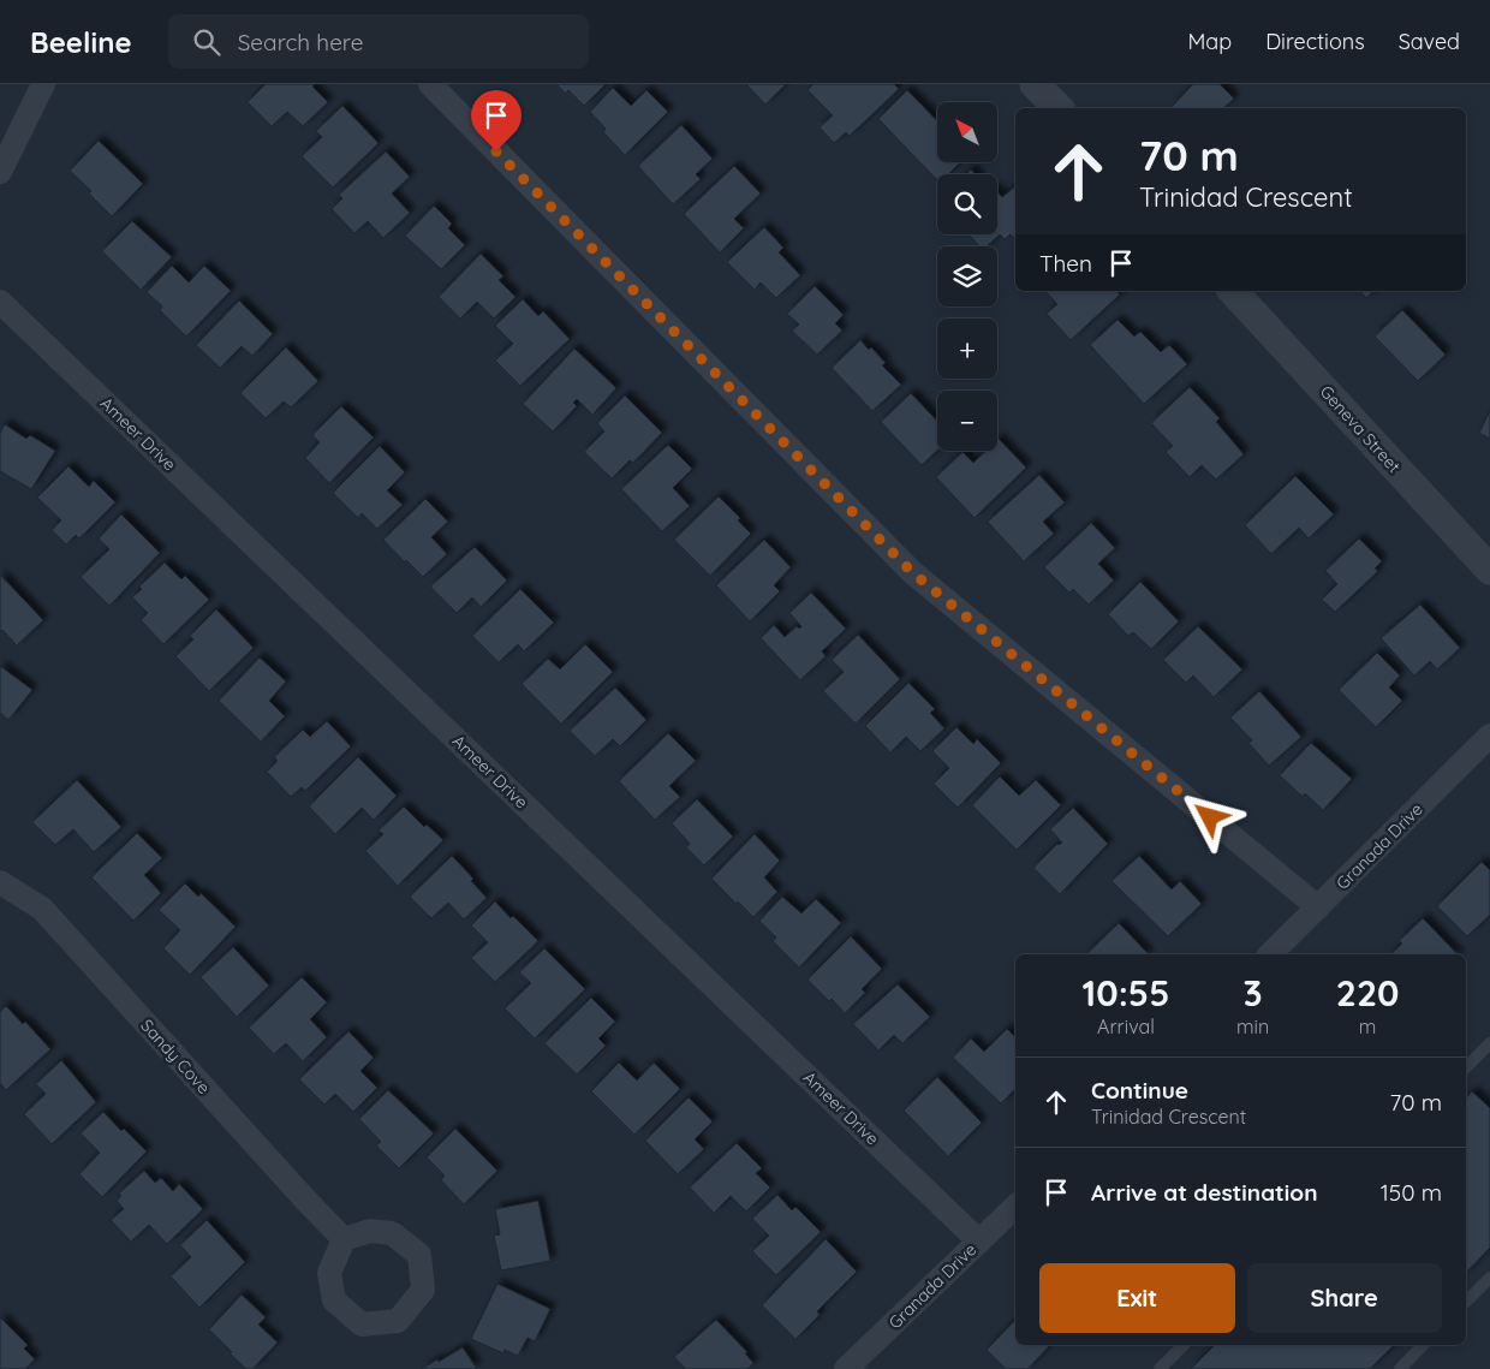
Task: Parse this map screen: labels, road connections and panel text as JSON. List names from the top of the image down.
{
  "streets": {
    "street": [
      "Geneva Street",
      "Ameer Drive",
      "Granada Drive",
      "Sandy Cove"
    ]
  },
  "crossings": [
    ["Ameer Drive", "Granada Drive"]
  ],
  "north": "top left",
  "page": {
    "header": "Beeline",
    "search": "Search here",
    "nav": ["Map", "Directions", "Saved"],
    "map_buttons": ["+", "−"],
    "turn": ["70 m", "Trinidad Crescent"],
    "then": "Then",
    "eta": [
      "10:55",
      "Arrival",
      "3",
      "min",
      "220",
      "m"
    ],
    "list": [
      {
        "name": "Continue",
        "note": "Trinidad Crescent",
        "value": "70 m"
      },
      {
        "name": "Arrive at destination",
        "value": "150 m"
      }
    ],
    "buttons": ["Exit", "Share"]
  }
}
